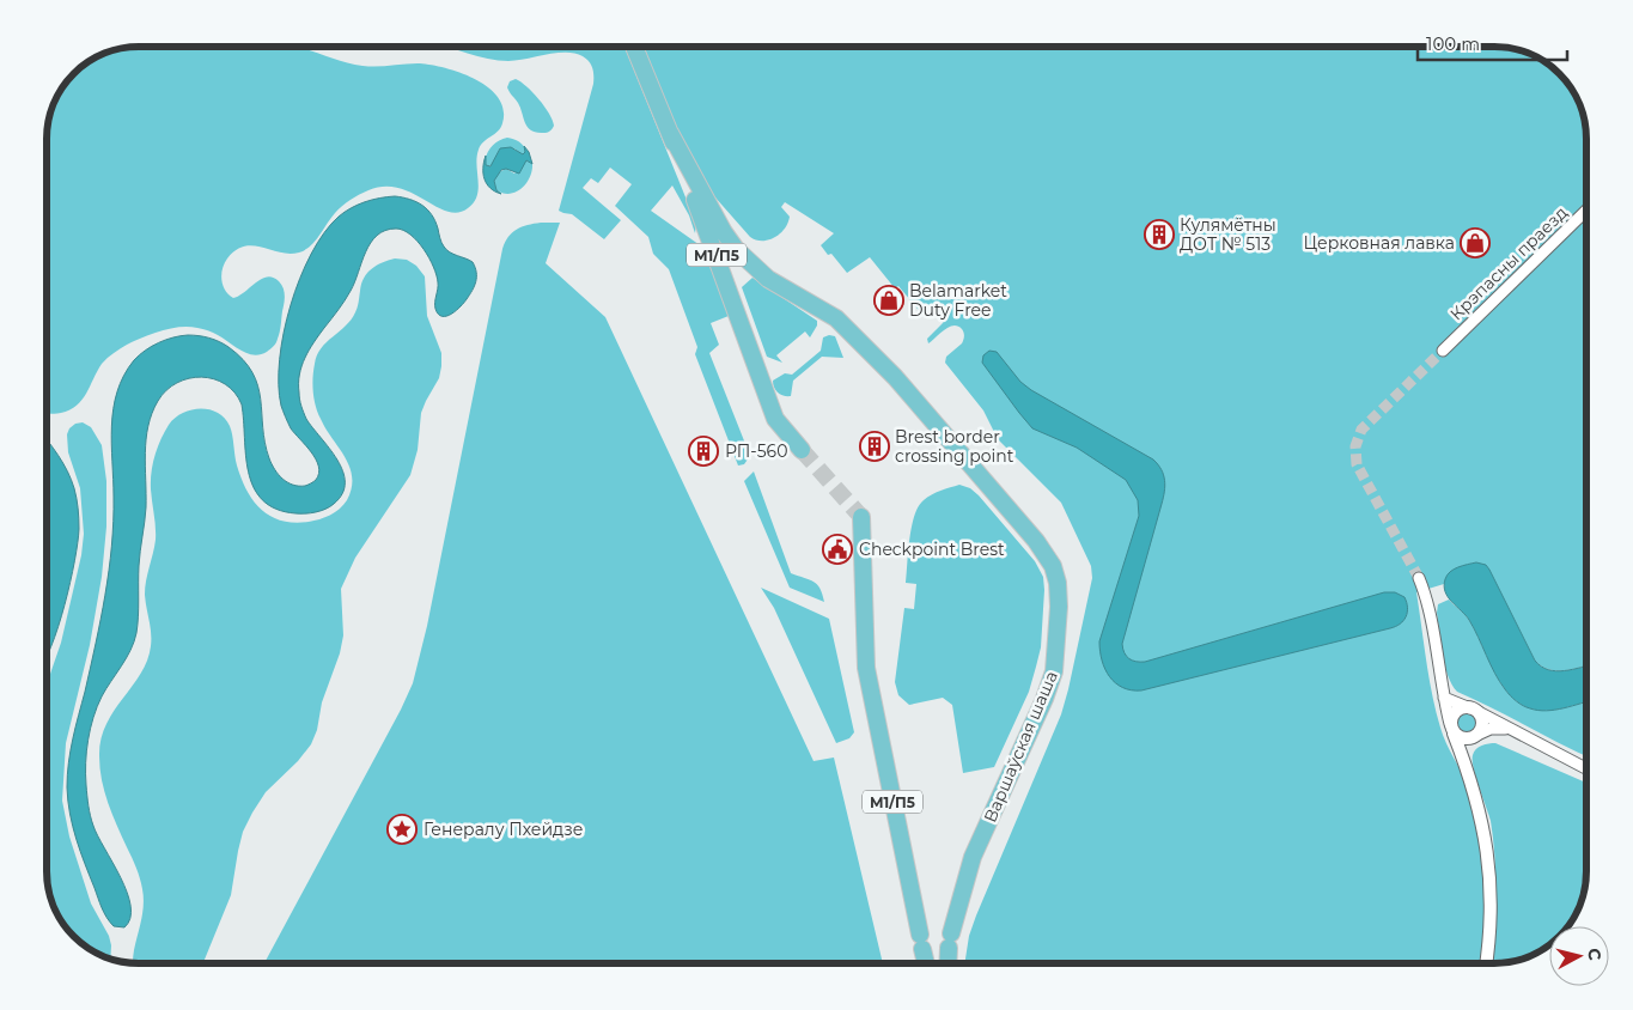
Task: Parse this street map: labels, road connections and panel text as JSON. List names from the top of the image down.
{
  "streets": {
    "highway": ["М1/П5", "Варшаўская шаша"],
    "street": ["Крэпасны праезд"]
  },
  "places": {
    "building": ["Кулямётны ДОТ № 513", "Brest border crossing point", "РП-560"],
    "shop": ["Церковная лавка", "Belamarket Duty Free"],
    "public building": ["Checkpoint Brest"],
    "place": ["Генералу Пхейдзе"]
  },
  "scale_bar": "100 m",
  "north": "right"
}
